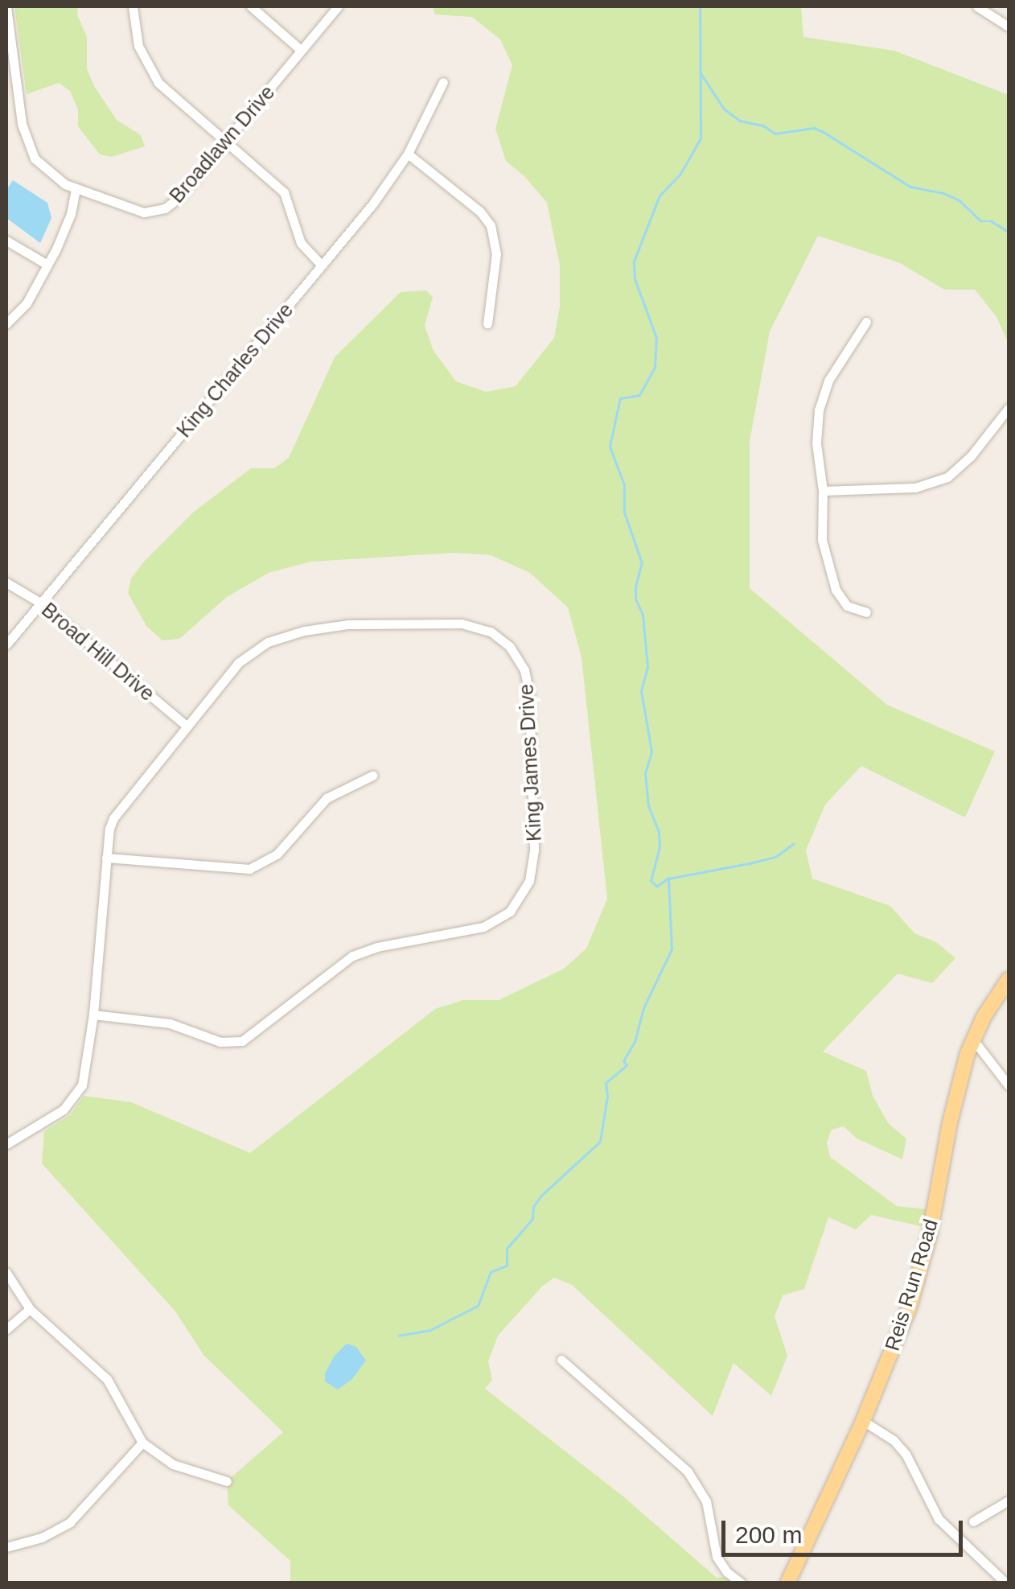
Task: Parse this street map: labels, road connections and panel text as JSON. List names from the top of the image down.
{
  "streets": {
    "main road": ["Reis Run Road"],
    "street": [
      "Broadlawn Drive",
      "King Charles Drive",
      "Broad Hill Drive",
      "King James Drive"
    ]
  },
  "crossings": [
    ["King Charles Drive", "Broad Hill Drive"],
    ["Broad Hill Drive", "King James Drive"]
  ],
  "scale_bar": "200 m"
}
